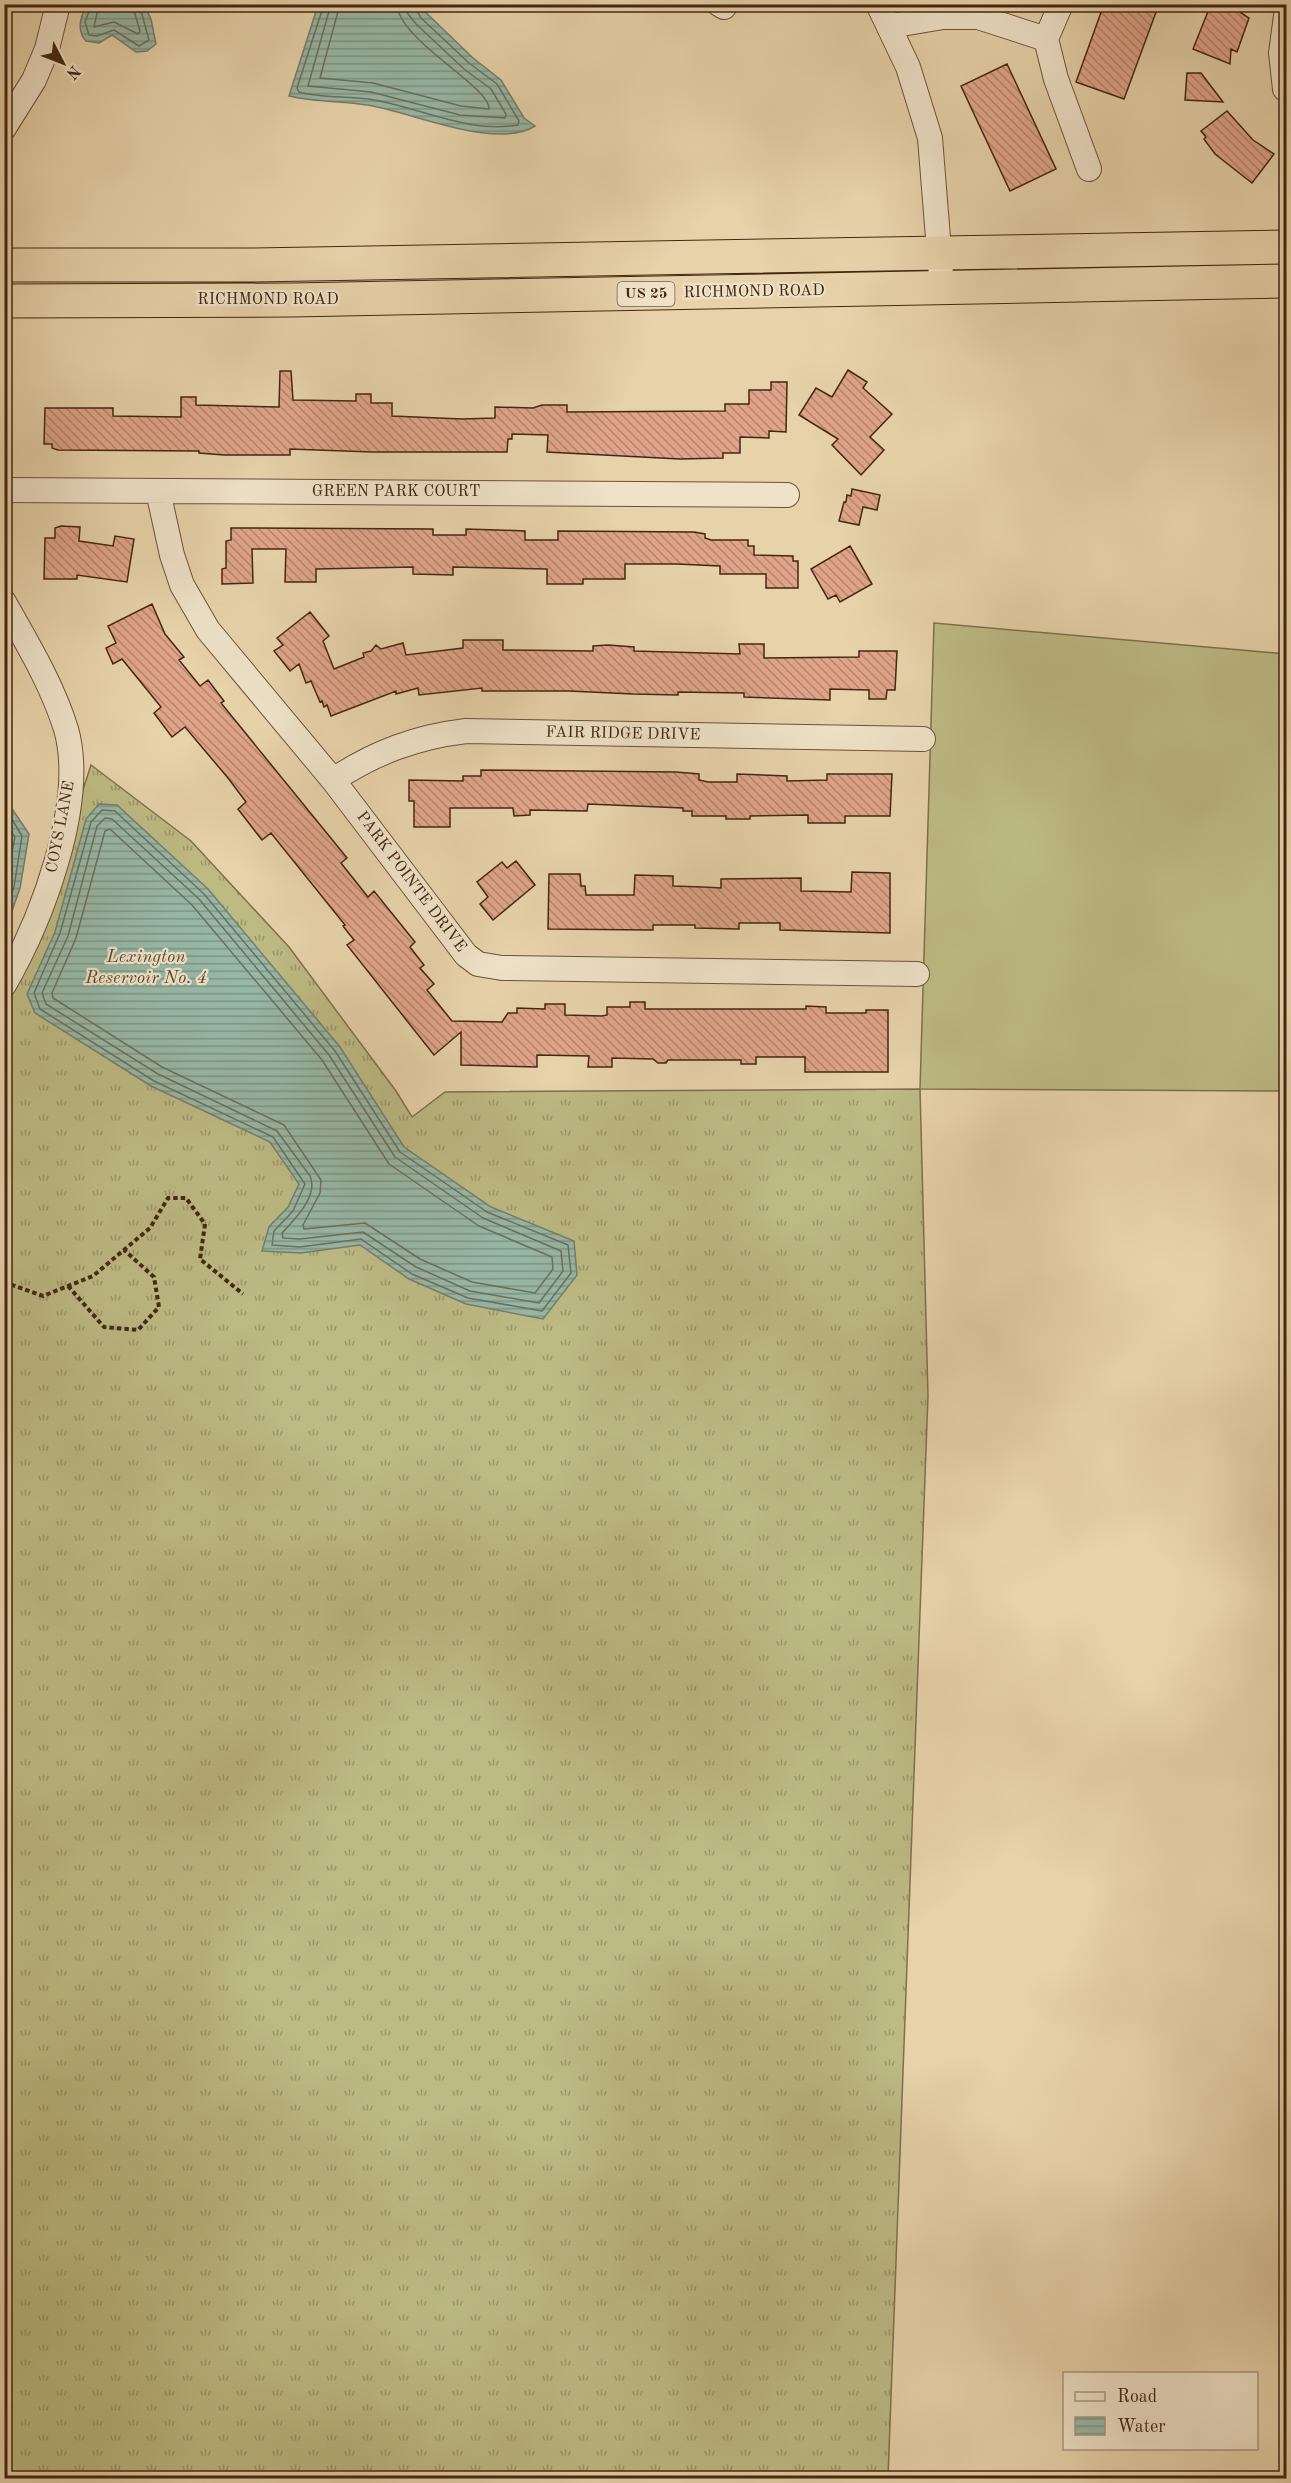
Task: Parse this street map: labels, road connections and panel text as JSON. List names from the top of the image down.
{
  "streets": {
    "highway": ["RICHMOND ROAD", "US 25"],
    "street": [
      "GREEN PARK COURT",
      "FAIR RIDGE DRIVE",
      "COYS LANE",
      "PARK POINTE DRIVE"
    ]
  },
  "crossings": [
    ["GREEN PARK COURT", "PARK POINTE DRIVE"],
    ["FAIR RIDGE DRIVE", "PARK POINTE DRIVE"]
  ],
  "water": ["Lexington Reservoir No. 4"],
  "legend": ["Road", "Water"],
  "north": "bottom right"
}
